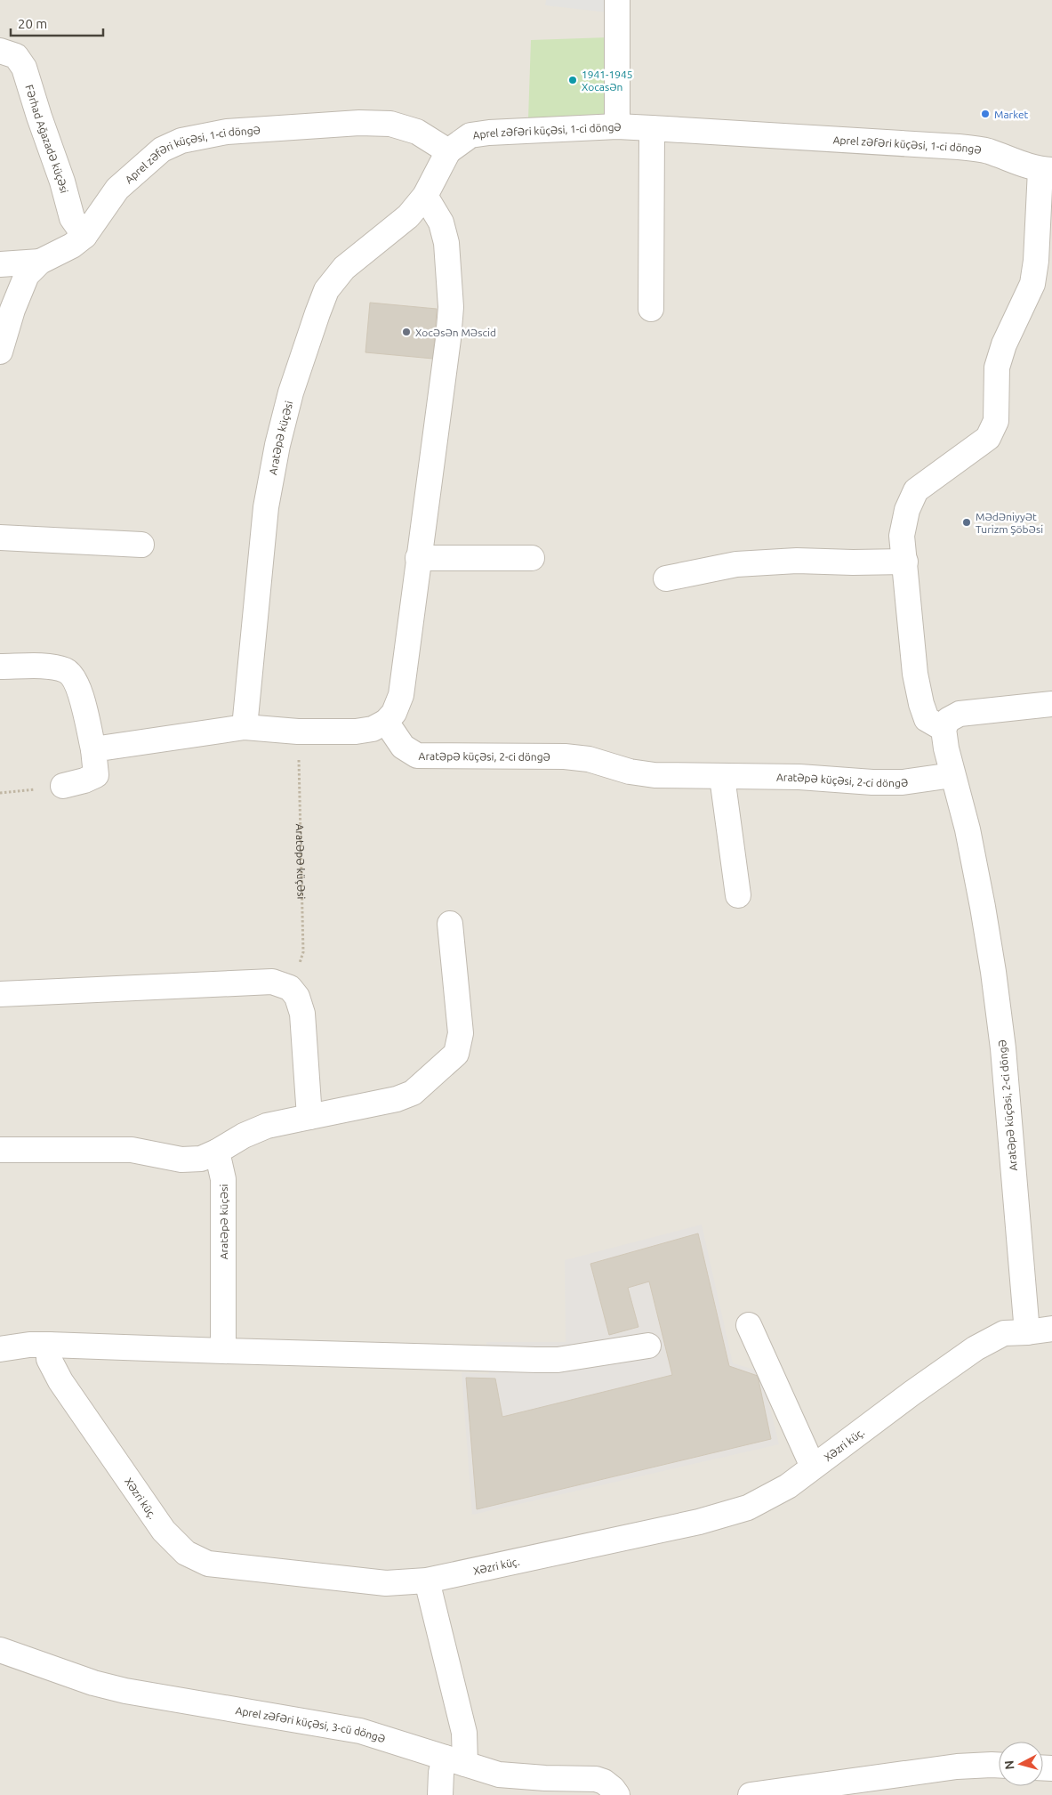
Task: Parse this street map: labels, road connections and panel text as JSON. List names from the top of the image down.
{
  "streets": {
    "street": [
      "Aprel zəfəri küçəsi, 1-ci döngə",
      "Fərhad Ağazadə küçəsi",
      "Aratəpə küçəsi",
      "Aratəpə küçəsi, 2-ci döngə",
      "Xəzri küç.",
      "Aprel zəfəri küçəsi, 3-cü döngə"
    ]
  },
  "crossings": [
    ["Aprel zəfəri küçəsi, 1-ci döngə", "Fərhad Ağazadə küçəsi"],
    ["Aprel zəfəri küçəsi, 1-ci döngə", "Aratəpə küçəsi"],
    ["Aratəpə küçəsi, 2-ci döngə", "Xəzri küç."]
  ],
  "places": [
    "1941-1945 Xocasən",
    "Market",
    "Xocəsən Məscid",
    "Mədəniyyət Turizm Şöbəsi"
  ],
  "scale_bar": "20 m",
  "north": "left"
}
